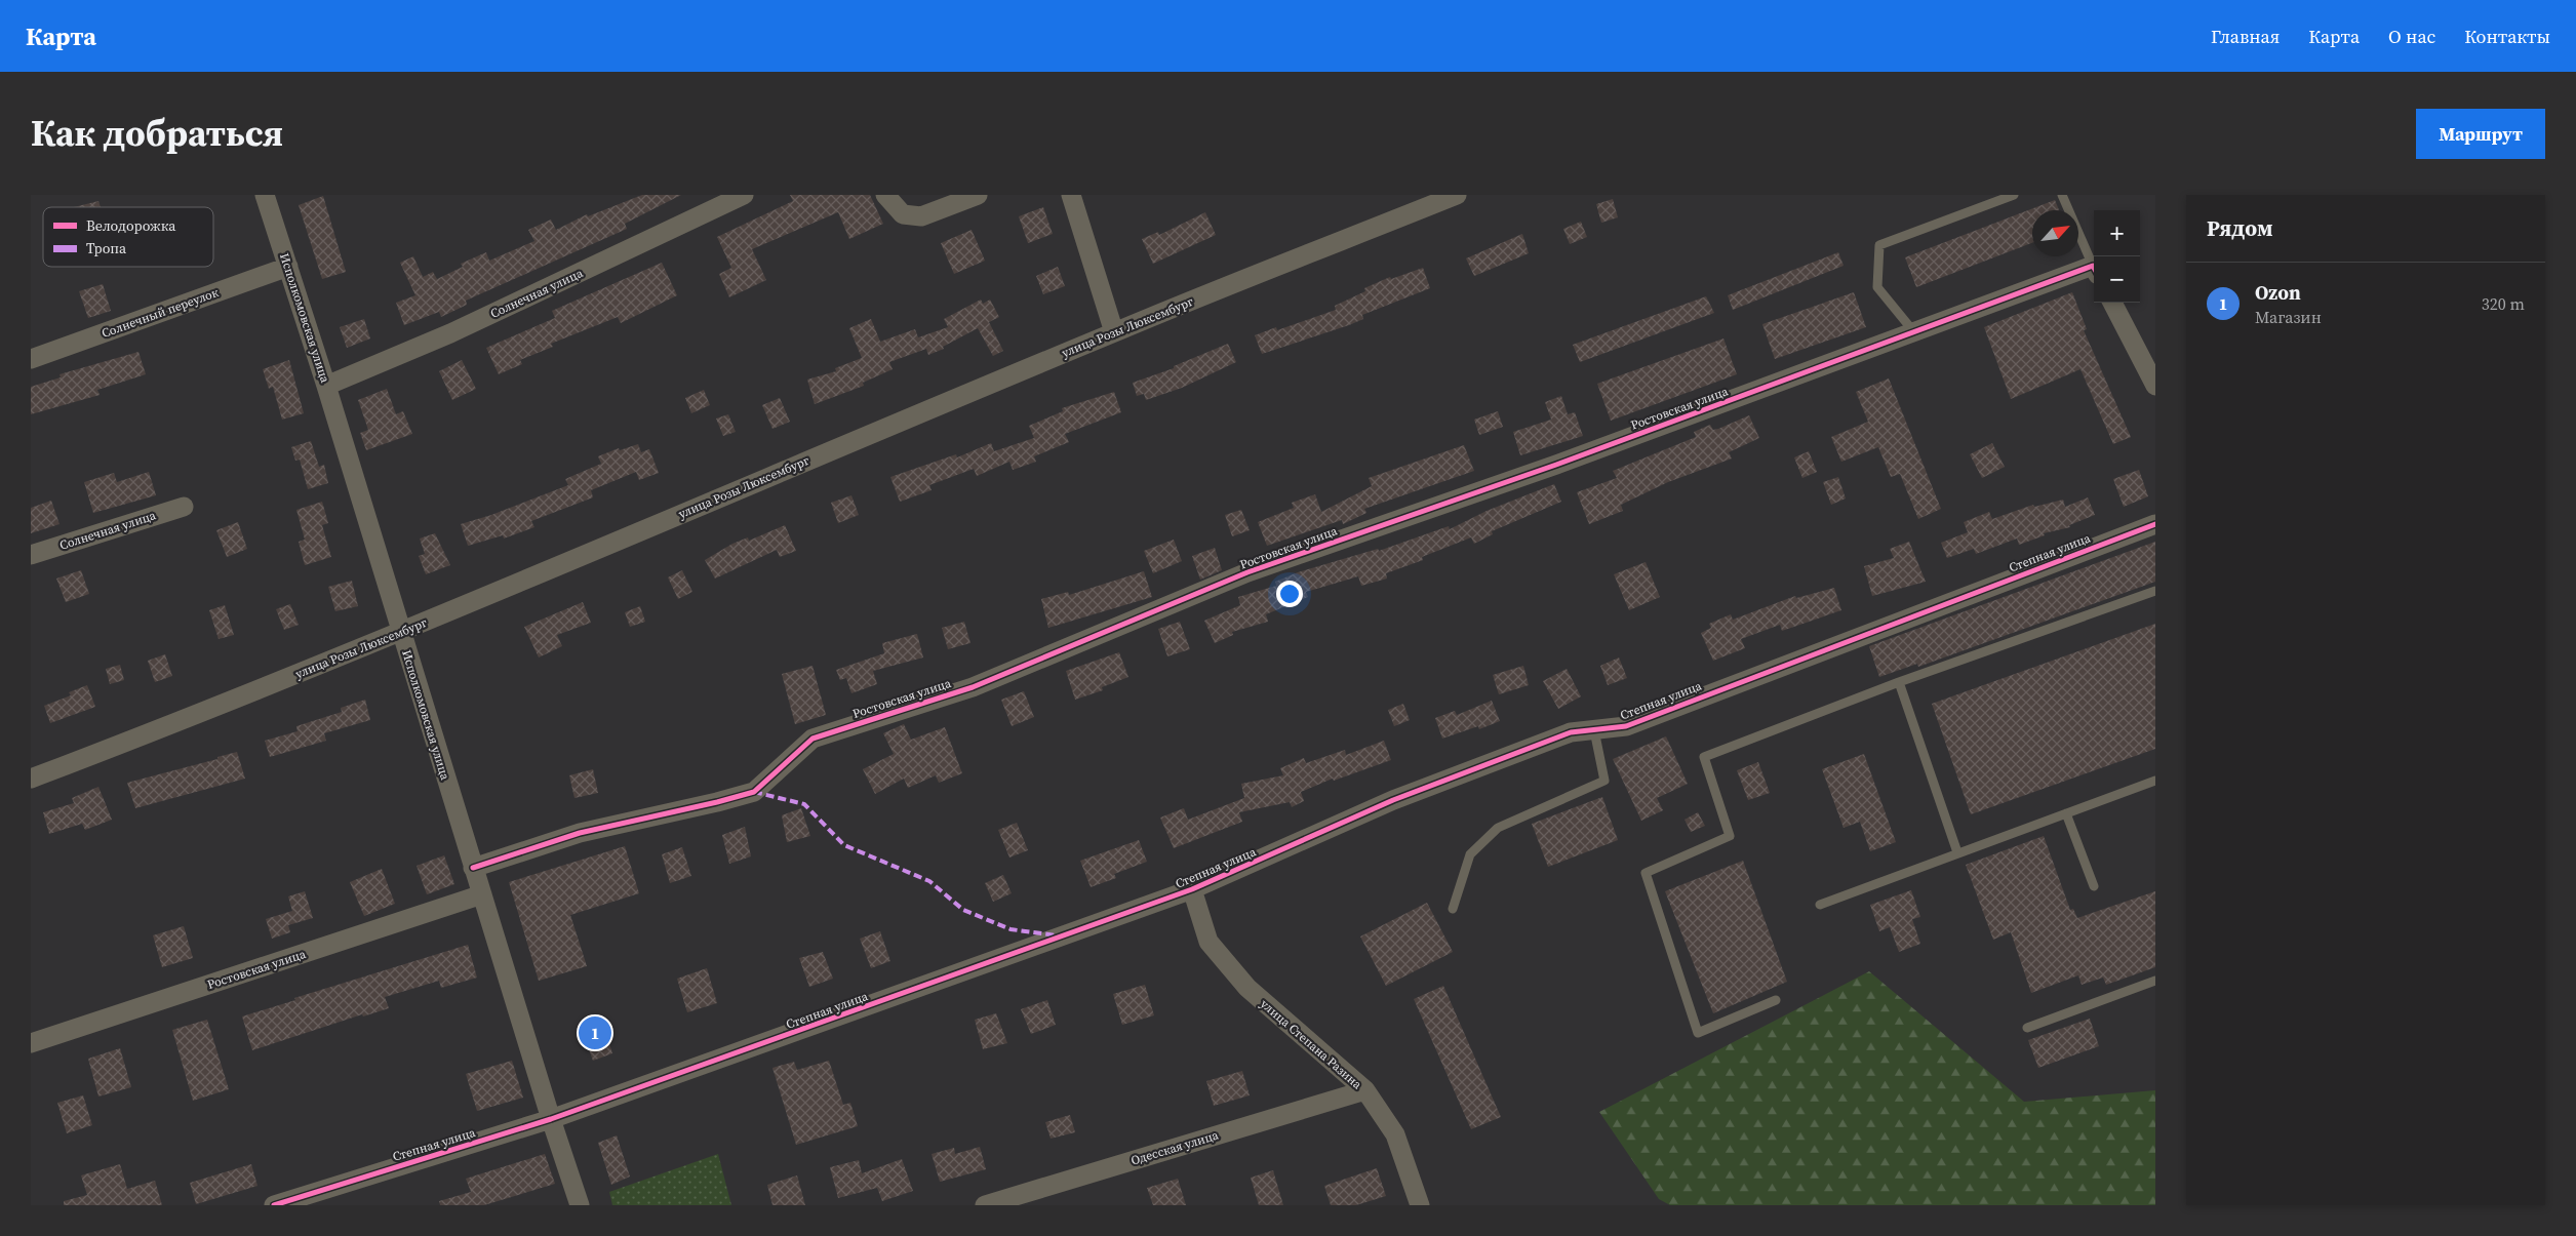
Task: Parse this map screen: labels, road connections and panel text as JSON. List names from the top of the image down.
{
  "streets": {
    "street": [
      "Солнечная улица",
      "Солнечный переулок",
      "Исполкомовская улица",
      "улица Розы Люксембург",
      "Ростовская улица",
      "Степная улица",
      "улица Степана Разина",
      "Одесская улица"
    ]
  },
  "crossings": [
    ["Солнечная улица", "Исполкомовская улица"],
    ["Солнечный переулок", "Исполкомовская улица"],
    ["Исполкомовская улица", "улица Розы Люксембург"],
    ["Исполкомовская улица", "Ростовская улица"],
    ["Исполкомовская улица", "Степная улица"],
    ["Степная улица", "улица Степана Разина"],
    ["улица Степана Разина", "Одесская улица"]
  ],
  "legend": ["Велодорожка", "Тропа"],
  "north": "top right",
  "page": {
    "header": "Карта",
    "nav": [
      "Главная",
      "Карта",
      "О нас",
      "Контакты"
    ],
    "title": "Как добраться",
    "buttons": "Маршрут",
    "heading": "Рядом",
    "map_buttons": ["+", "−"],
    "list": [
      {
        "mark": "1",
        "name": "Ozon",
        "note": "Магазин",
        "value": "320 m"
      }
    ],
    "pins": "1"
  }
}
